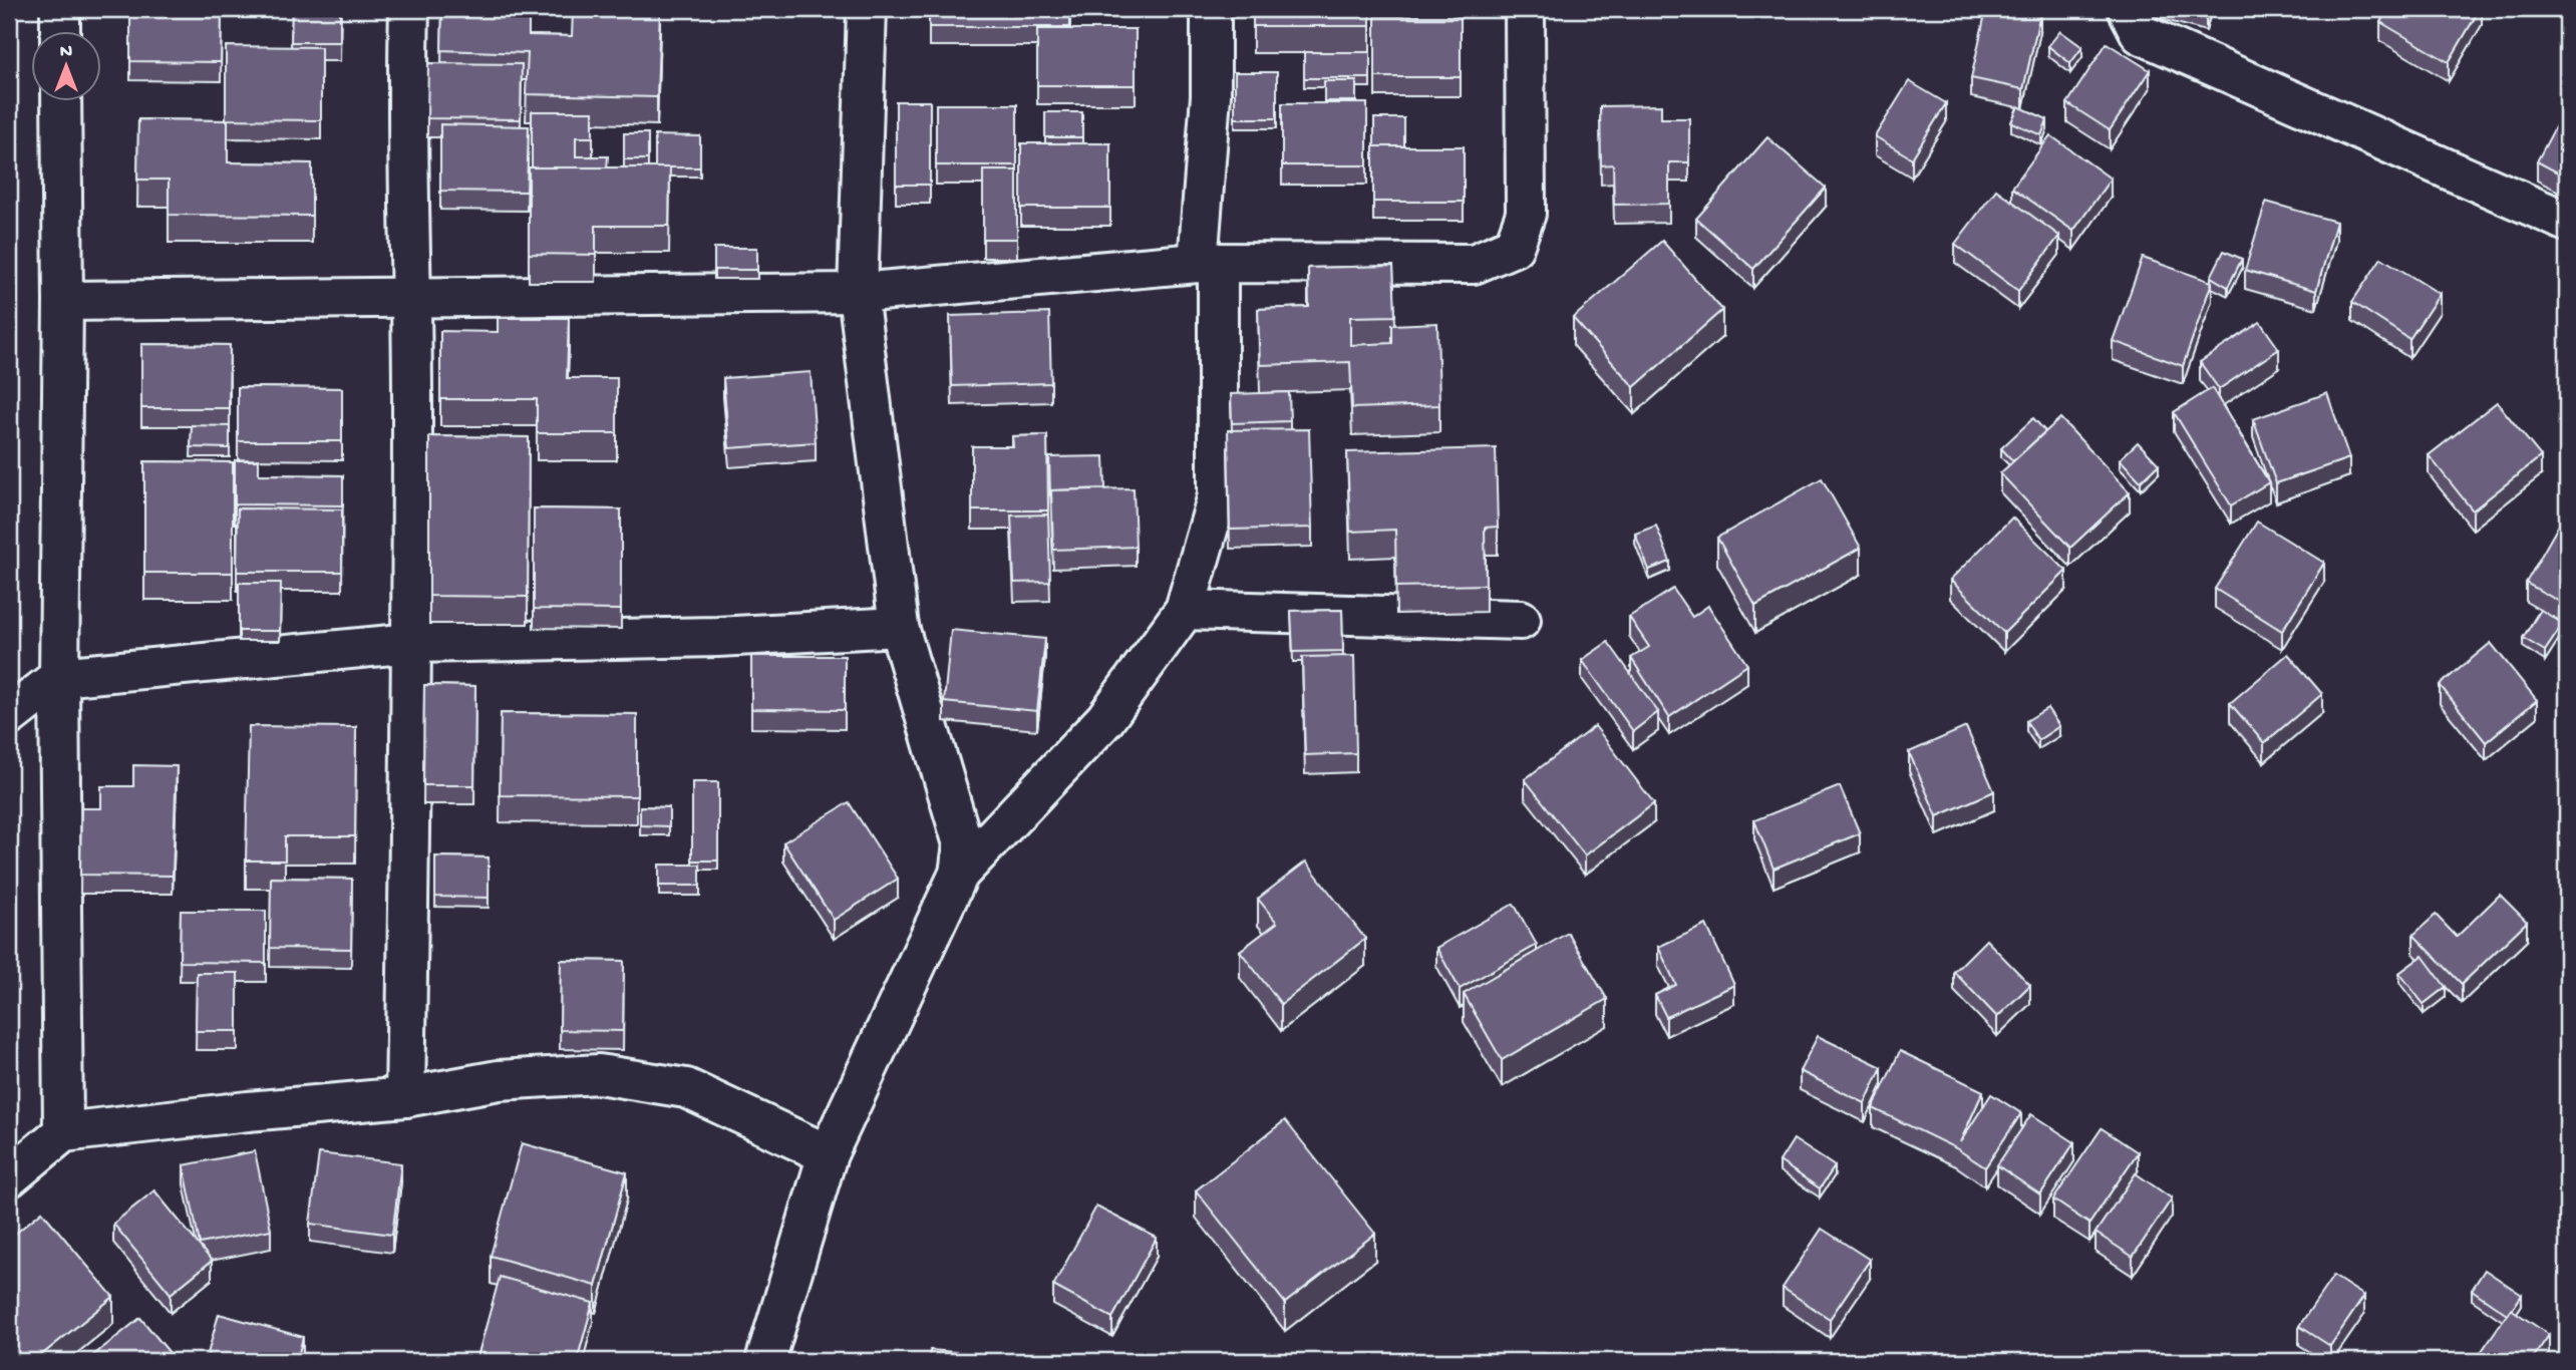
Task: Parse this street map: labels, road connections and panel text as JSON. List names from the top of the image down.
{
  "north": "top"
}
